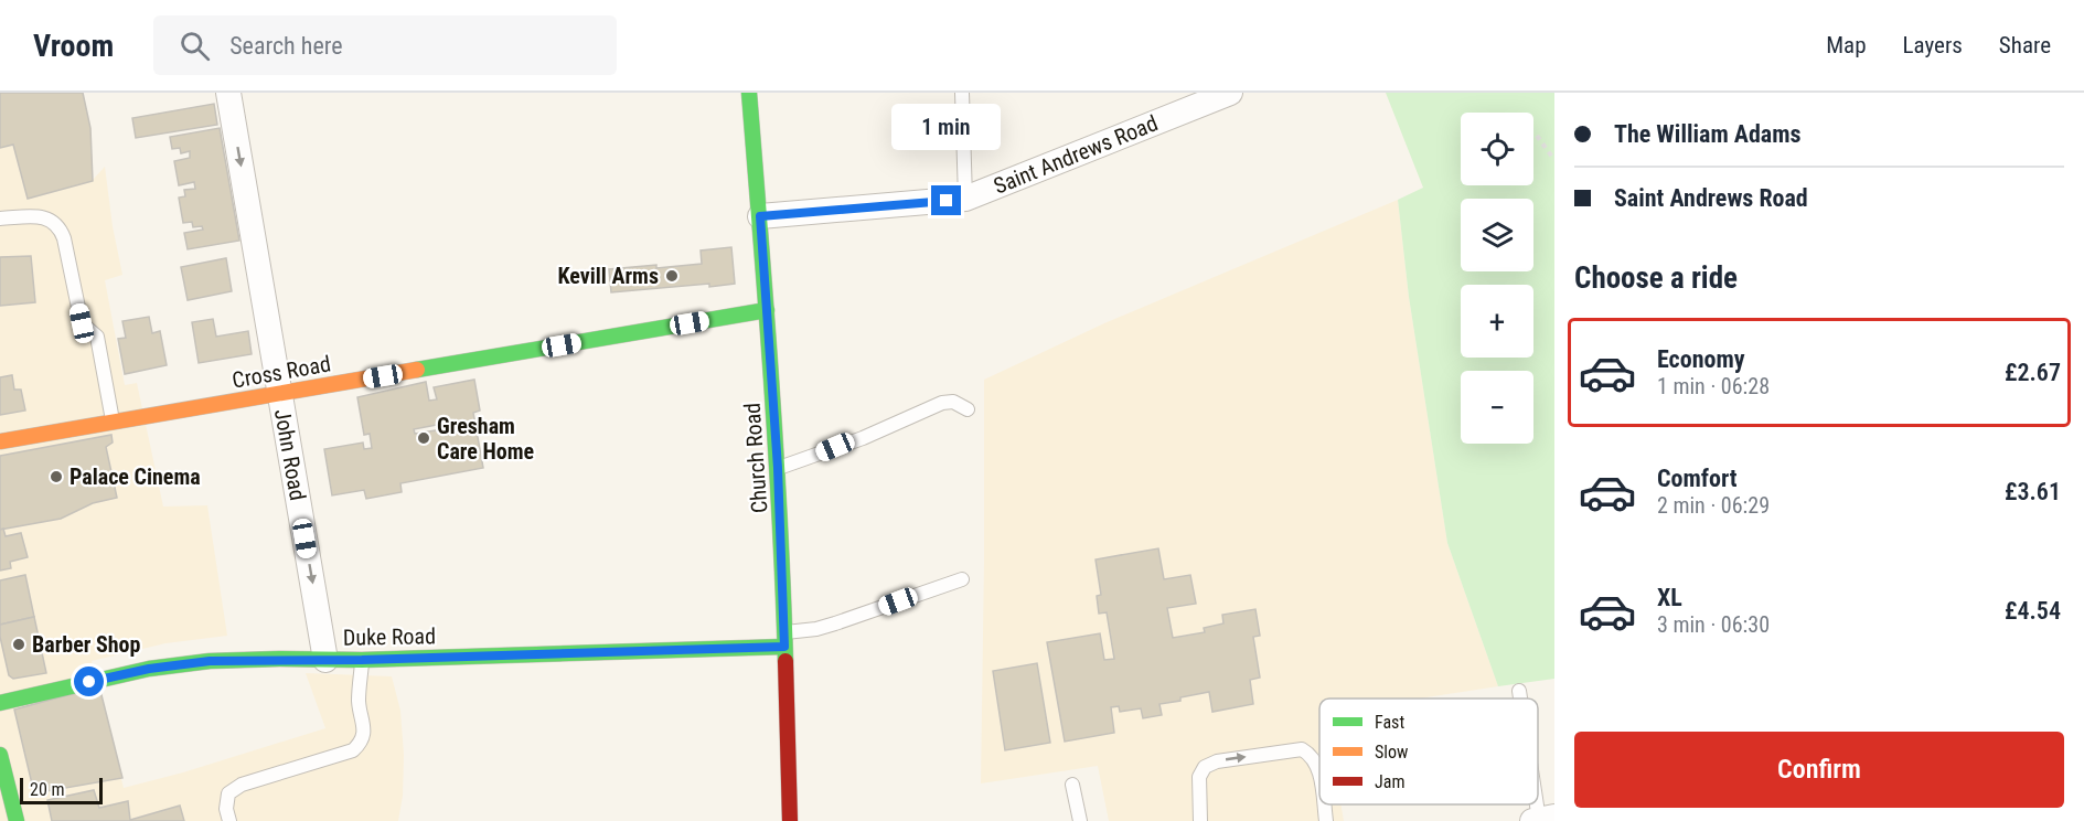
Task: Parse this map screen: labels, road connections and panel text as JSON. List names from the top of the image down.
{
  "streets": {
    "street": [
      "Saint Andrews Road",
      "Cross Road",
      "John Road",
      "Church Road",
      "Duke Road"
    ]
  },
  "crossings": [
    ["Saint Andrews Road", "Church Road"],
    ["Cross Road", "John Road"],
    ["Cross Road", "Church Road"],
    ["John Road", "Duke Road"],
    ["Church Road", "Duke Road"]
  ],
  "one_way": ["John Road"],
  "places": [
    "Kevill Arms",
    "Gresham Care Home",
    "Palace Cinema",
    "Barber Shop"
  ],
  "legend": ["Fast", "Slow", "Jam"],
  "scale_bar": "20 m",
  "page": {
    "header": "Vroom",
    "search": "Search here",
    "nav": ["Map", "Layers", "Share"],
    "banner": ["The William Adams", "Saint Andrews Road"],
    "bubble": "1 min",
    "map_buttons": ["+", "−"],
    "heading": "Choose a ride",
    "list": [
      {
        "name": "Economy",
        "note": "1 min · 06:28",
        "value": "£2.67"
      },
      {
        "name": "Comfort",
        "note": "2 min · 06:29",
        "value": "£3.61"
      },
      {
        "name": "XL",
        "note": "3 min · 06:30",
        "value": "£4.54"
      }
    ],
    "buttons": "Confirm",
    "scale": "20 m"
  }
}
